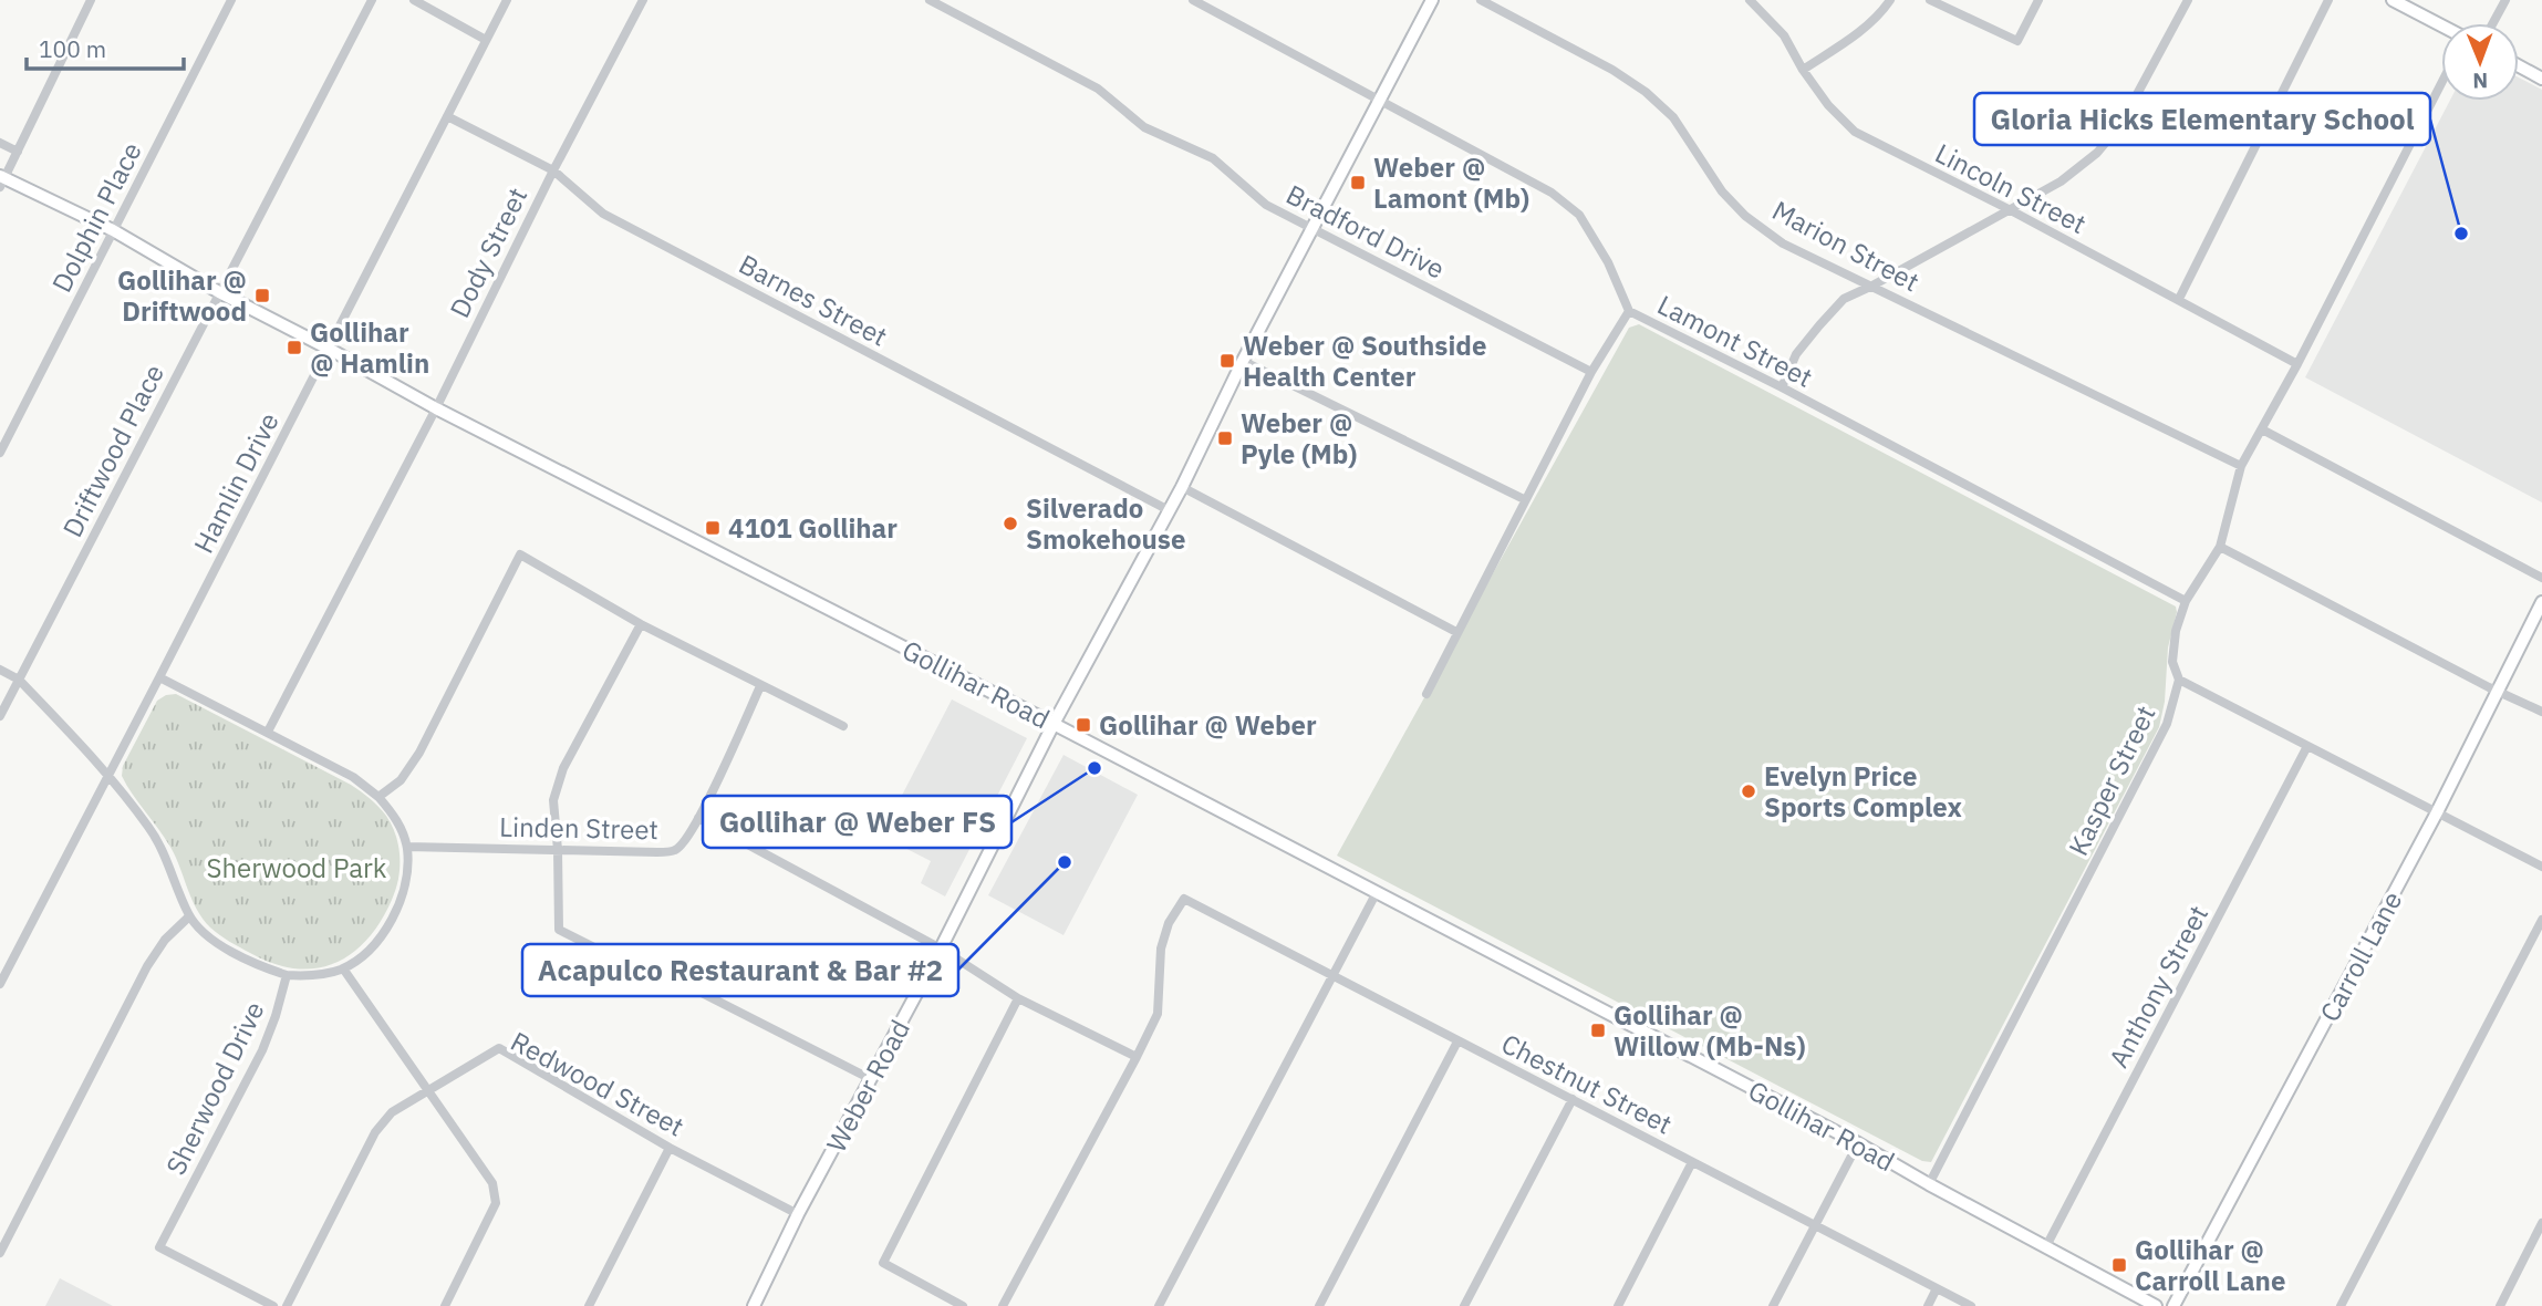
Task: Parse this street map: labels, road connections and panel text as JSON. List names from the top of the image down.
{
  "streets": {
    "main road": ["Gollihar Road", "Carroll Lane", "Weber Road"],
    "street": [
      "Lincoln Street",
      "Dolphin Place",
      "Bradford Drive",
      "Marion Street",
      "Dody Street",
      "Barnes Street",
      "Lamont Street",
      "Driftwood Place",
      "Hamlin Drive",
      "Kasper Street",
      "Linden Street",
      "Anthony Street",
      "Redwood Street",
      "Chestnut Street",
      "Sherwood Drive"
    ]
  },
  "crossings": [
    ["Lincoln Street", "Kasper Street"],
    ["Dolphin Place", "Gollihar Road"],
    ["Bradford Drive", "Weber Road"],
    ["Marion Street", "Kasper Street"],
    ["Dody Street", "Barnes Street"],
    ["Dody Street", "Gollihar Road"],
    ["Barnes Street", "Hamlin Drive"],
    ["Barnes Street", "Weber Road"],
    ["Lamont Street", "Kasper Street"],
    ["Lamont Street", "Weber Road"],
    ["Driftwood Place", "Gollihar Road"],
    ["Hamlin Drive", "Gollihar Road"],
    ["Gollihar Road", "Kasper Street"],
    ["Gollihar Road", "Anthony Street"],
    ["Gollihar Road", "Weber Road"],
    ["Linden Street", "Chestnut Street"],
    ["Linden Street", "Weber Road"],
    ["Linden Street", "Sherwood Drive"],
    ["Redwood Street", "Weber Road"]
  ],
  "parks": ["Sherwood Park"],
  "places": {
    "transit": [
      "Weber @ Lamont (Mb)",
      "Gollihar @ Driftwood",
      "Gollihar @ Hamlin",
      "Weber @ Southside Health Center",
      "Weber @ Pyle (Mb)",
      "4101 Gollihar",
      "Gollihar @ Weber",
      "Gollihar @ Willow (Mb-Ns)",
      "Gollihar @ Carroll Lane"
    ],
    "other": [
      "Gloria Hicks Elementary School",
      "Silverado Smokehouse",
      "Gollihar @ Weber FS",
      "Evelyn Price Sports Complex",
      "Acapulco Restaurant & Bar #2"
    ]
  },
  "scale_bar": "100 m",
  "north": "bottom"
}
